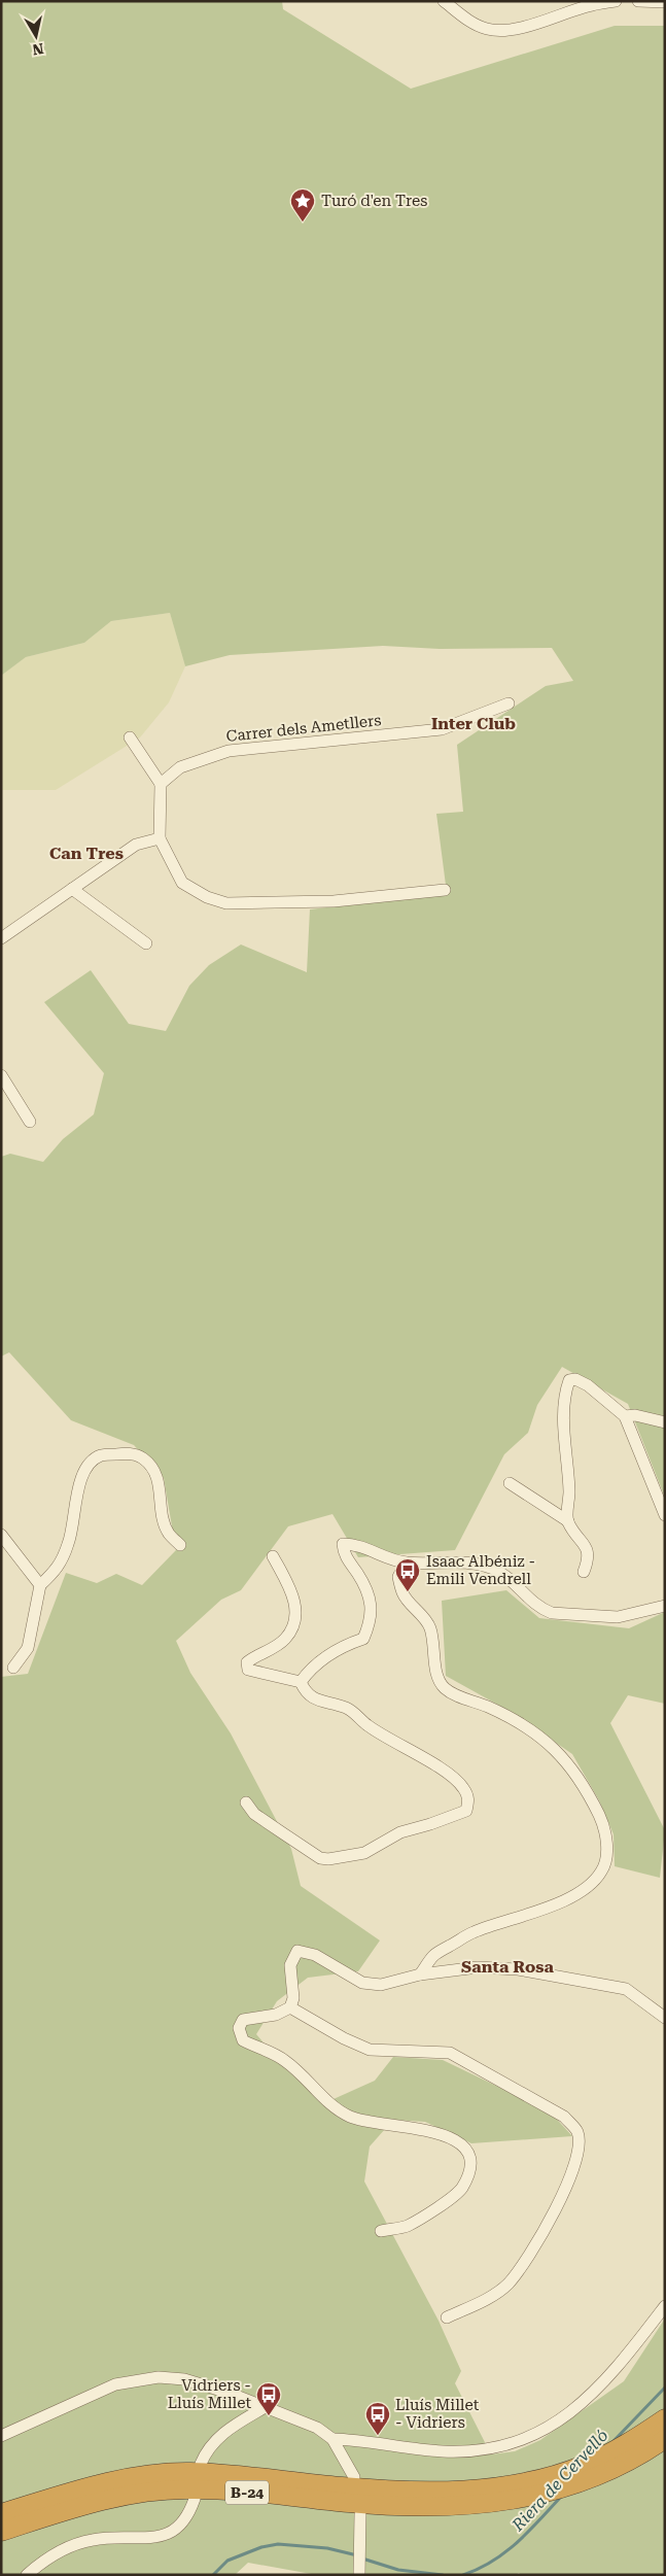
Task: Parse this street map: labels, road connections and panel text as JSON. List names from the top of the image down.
{
  "streets": {
    "highway": ["B-24"],
    "street": ["Carrer dels Ametllers"]
  },
  "districts": ["Inter Club", "Can Tres", "Santa Rosa"],
  "water": ["Riera de Cervelló"],
  "places": {
    "place": ["Turó d'en Tres"],
    "bus stop": ["Isaac Albéniz - Emili Vendrell", "Vidriers - Lluís Millet", "Lluís Millet - Vidriers"]
  },
  "north": "bottom"
}
